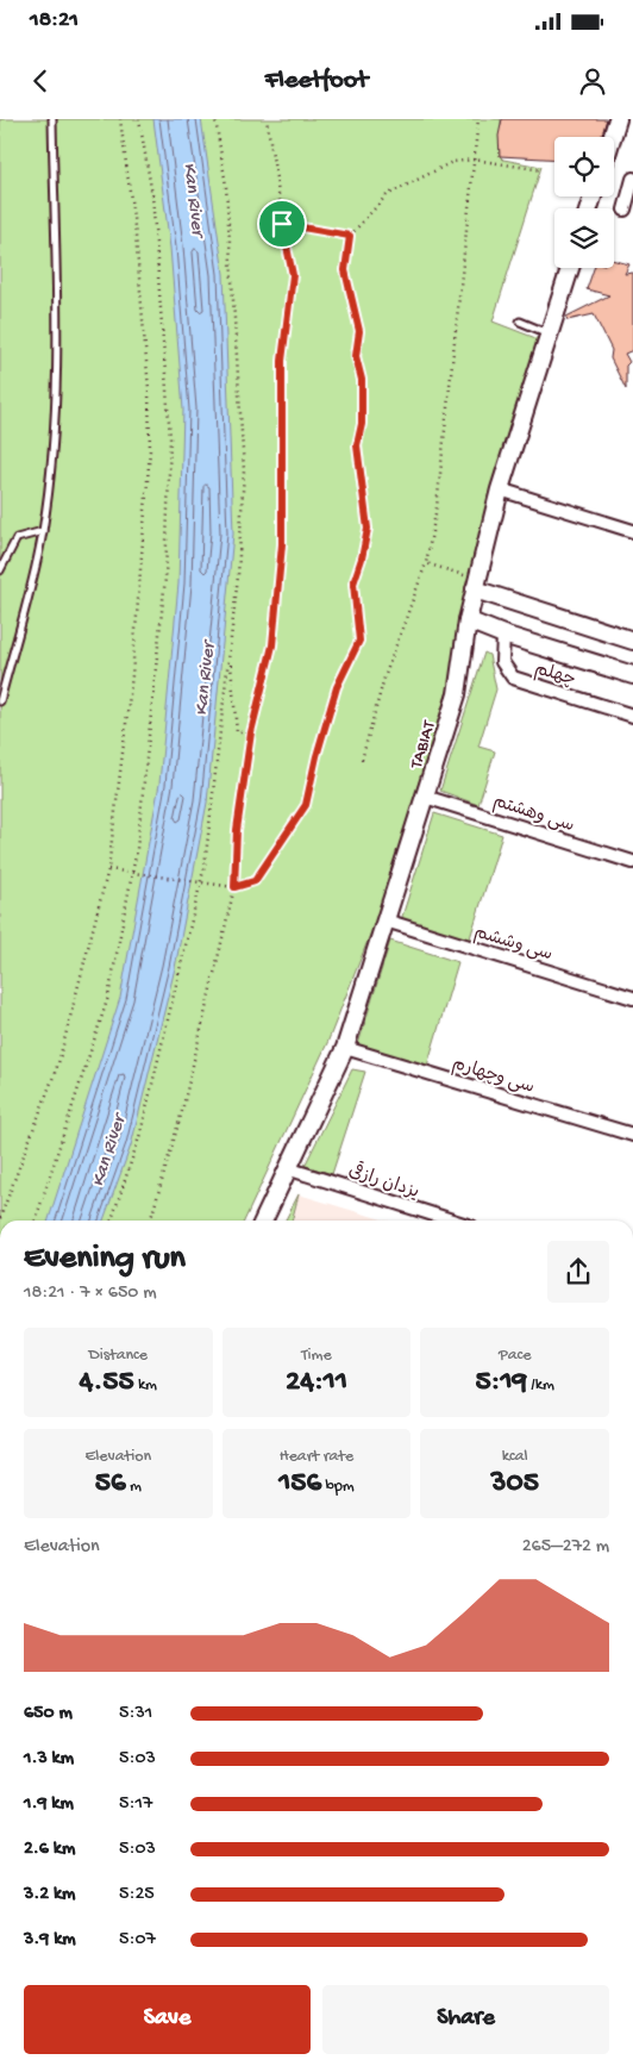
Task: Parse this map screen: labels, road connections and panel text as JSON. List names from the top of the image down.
{
  "streets": {
    "street": [
      "چهلم",
      "TABIAT",
      "سی وهشتم",
      "سی وششم",
      "سی وچهارم",
      "یزدان رازقی"
    ]
  },
  "crossings": [
    ["TABIAT", "سی وهشتم"],
    ["TABIAT", "سی وششم"],
    ["TABIAT", "سی وچهارم"],
    ["TABIAT", "یزدان رازقی"]
  ],
  "water": ["Kan River"],
  "page": {
    "status": "18:21",
    "header": "Fleetfoot",
    "heading": ["Evening run", "18:21 · 7 × 650 m"],
    "stats": [
      ["Distance", "4.55 km"],
      ["Time", "24:11"],
      ["Pace", "5:19 /km"],
      ["Elevation", "56 m"],
      ["Heart rate", "156 bpm"],
      ["kcal", "305"]
    ],
    "chart": ["Elevation", "265–272 m"],
    "list": [
      {
        "name": "650 m",
        "note": "5:31"
      },
      {
        "name": "1.3 km",
        "note": "5:03"
      },
      {
        "name": "1.9 km",
        "note": "5:17"
      },
      {
        "name": "2.6 km",
        "note": "5:03"
      },
      {
        "name": "3.2 km",
        "note": "5:25"
      },
      {
        "name": "3.9 km",
        "note": "5:07"
      }
    ],
    "buttons": ["Save", "Share"]
  }
}
